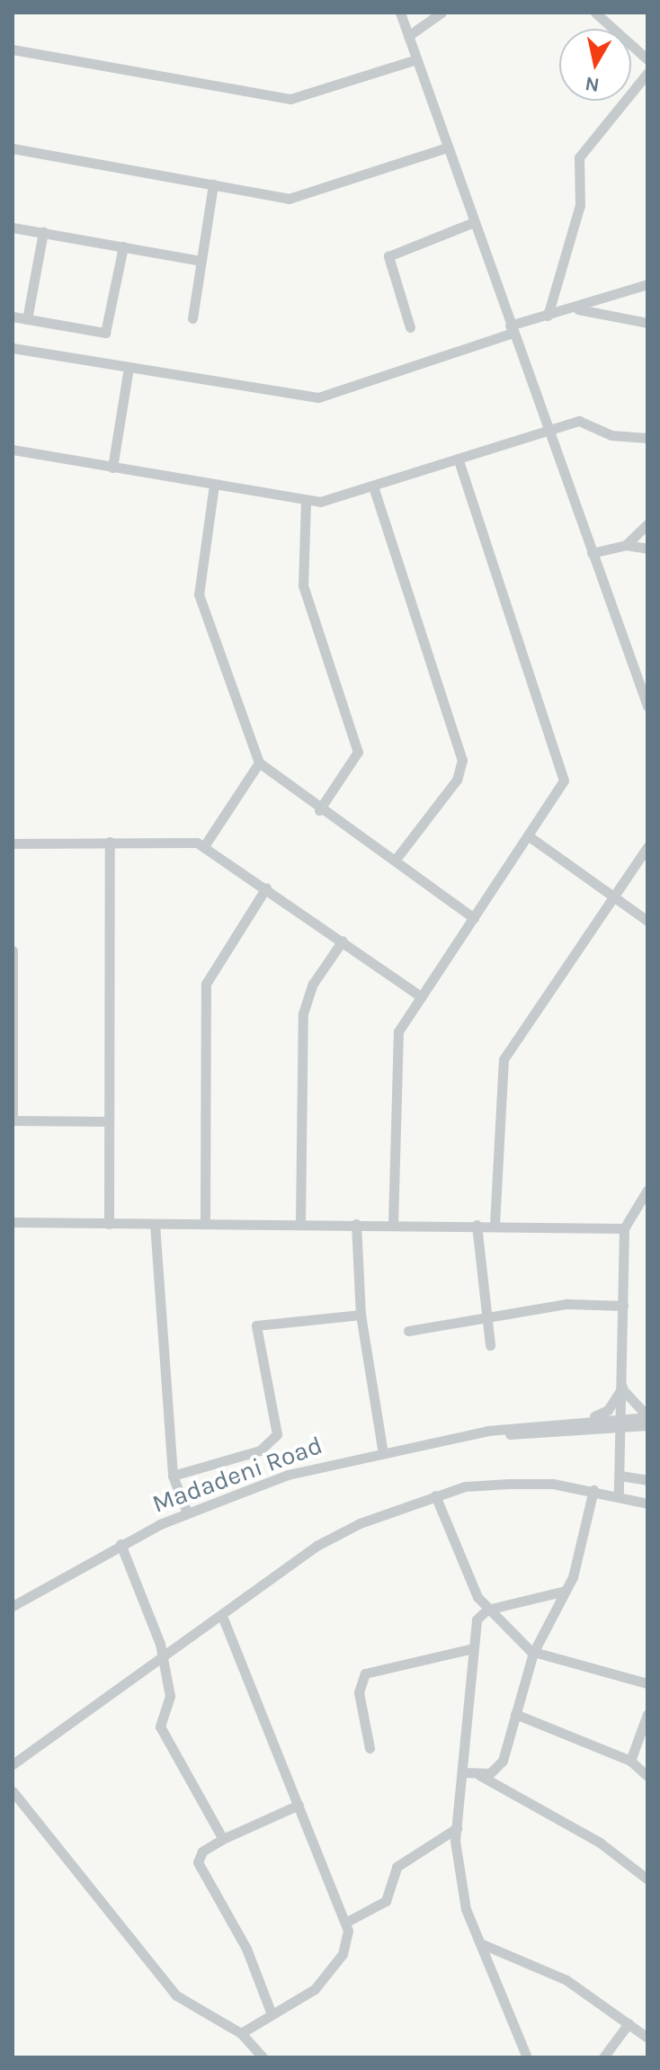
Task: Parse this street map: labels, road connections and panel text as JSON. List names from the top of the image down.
{
  "streets": {
    "street": ["Madadeni Road"]
  },
  "north": "bottom"
}
